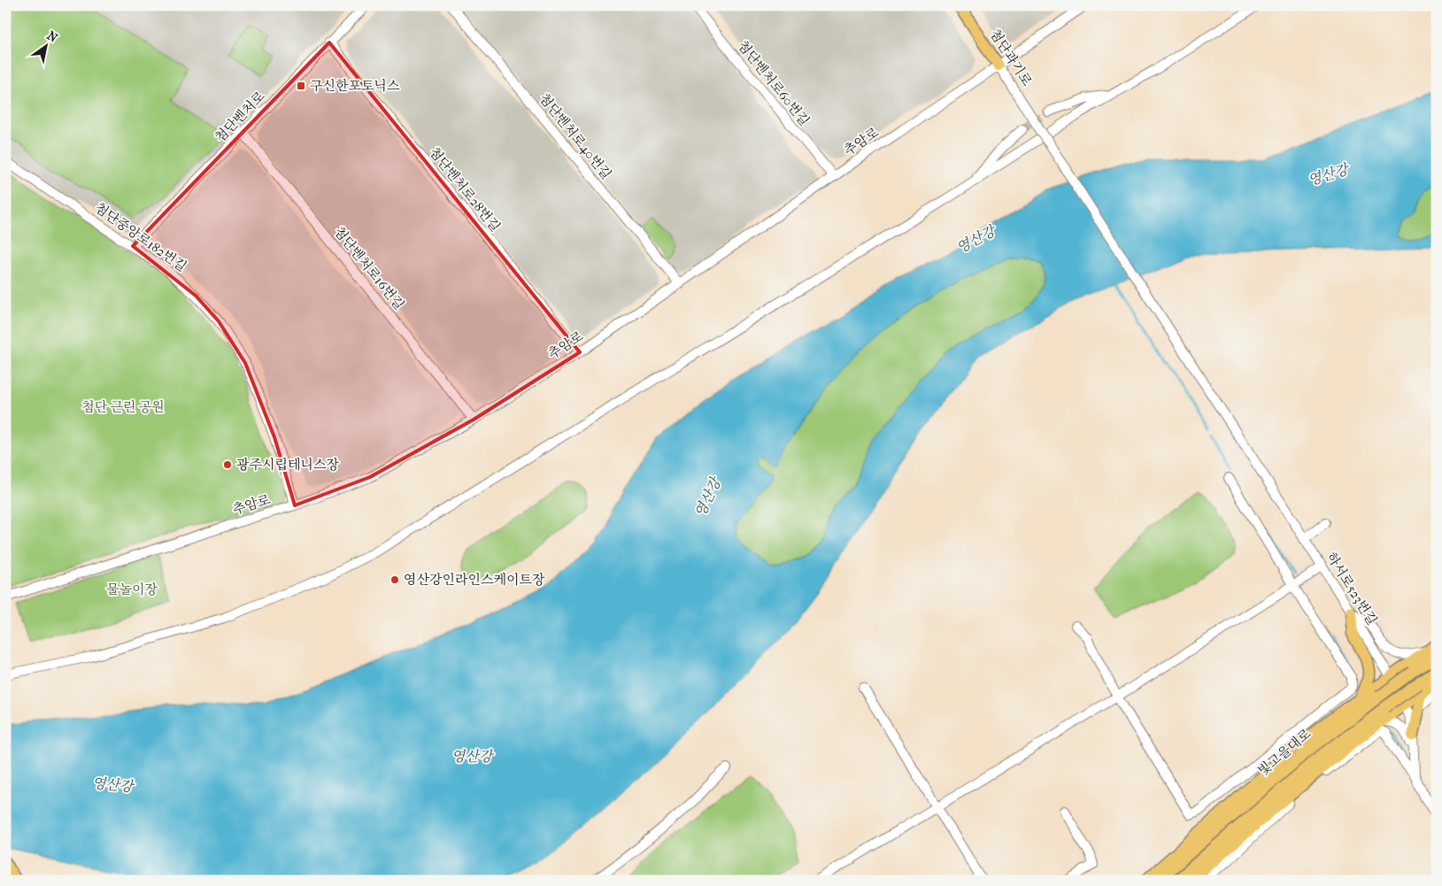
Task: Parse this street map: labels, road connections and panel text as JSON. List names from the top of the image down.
{
  "streets": {
    "main road": ["첨단과기로", "빛고을대로"],
    "street": [
      "첨단벤처로60번길",
      "첨단벤처로",
      "첨단벤처로40번길",
      "추암로",
      "첨단벤처로28번길",
      "첨단중앙로182번길",
      "첨단벤처로16번길",
      "하서로523번길"
    ]
  },
  "crossings": [
    ["첨단과기로", "추암로"],
    ["첨단과기로", "하서로523번길"],
    ["첨단벤처로60번길", "추암로"],
    ["첨단벤처로", "첨단벤처로28번길"],
    ["첨단벤처로", "첨단중앙로182번길"],
    ["첨단벤처로", "첨단벤처로16번길"],
    ["첨단벤처로40번길", "추암로"],
    ["추암로", "첨단벤처로28번길"],
    ["추암로", "첨단중앙로182번길"],
    ["추암로", "첨단벤처로16번길"]
  ],
  "water": ["영산강"],
  "parks": ["첨단 근린 공원", "물놀이장"],
  "places": {
    "transit": ["구신한포토닉스"],
    "other": ["광주시립테니스장", "영산강인라인스케이트장"]
  },
  "north": "top right"
}
